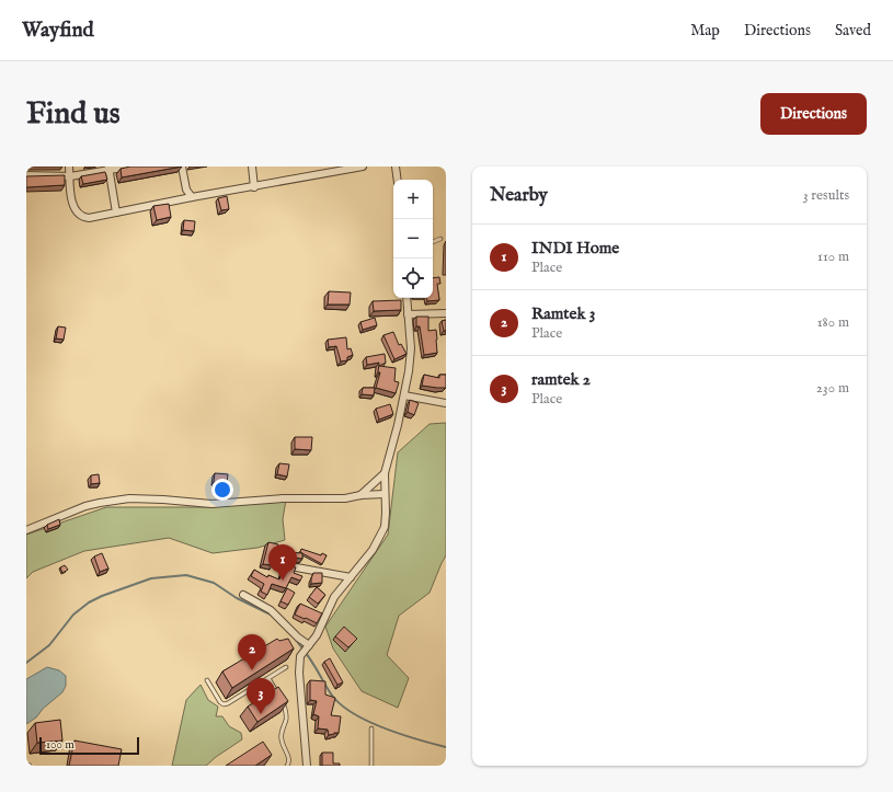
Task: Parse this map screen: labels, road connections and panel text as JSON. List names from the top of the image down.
{
  "scale_bar": "100 m",
  "page": {
    "header": "Wayfind",
    "nav": ["Map", "Directions", "Saved"],
    "buttons": "Directions",
    "title": "Find us",
    "heading": ["Nearby", "3 results"],
    "map_buttons": ["+", "−"],
    "list": [
      {
        "mark": "1",
        "name": "INDI Home",
        "note": "Place",
        "value": "110 m"
      },
      {
        "mark": "2",
        "name": "Ramtek 3",
        "note": "Place",
        "value": "180 m"
      },
      {
        "mark": "3",
        "name": "ramtek 2",
        "note": "Place",
        "value": "230 m"
      }
    ],
    "pins": ["1", "2", "3"],
    "scale": "100 m"
  }
}
